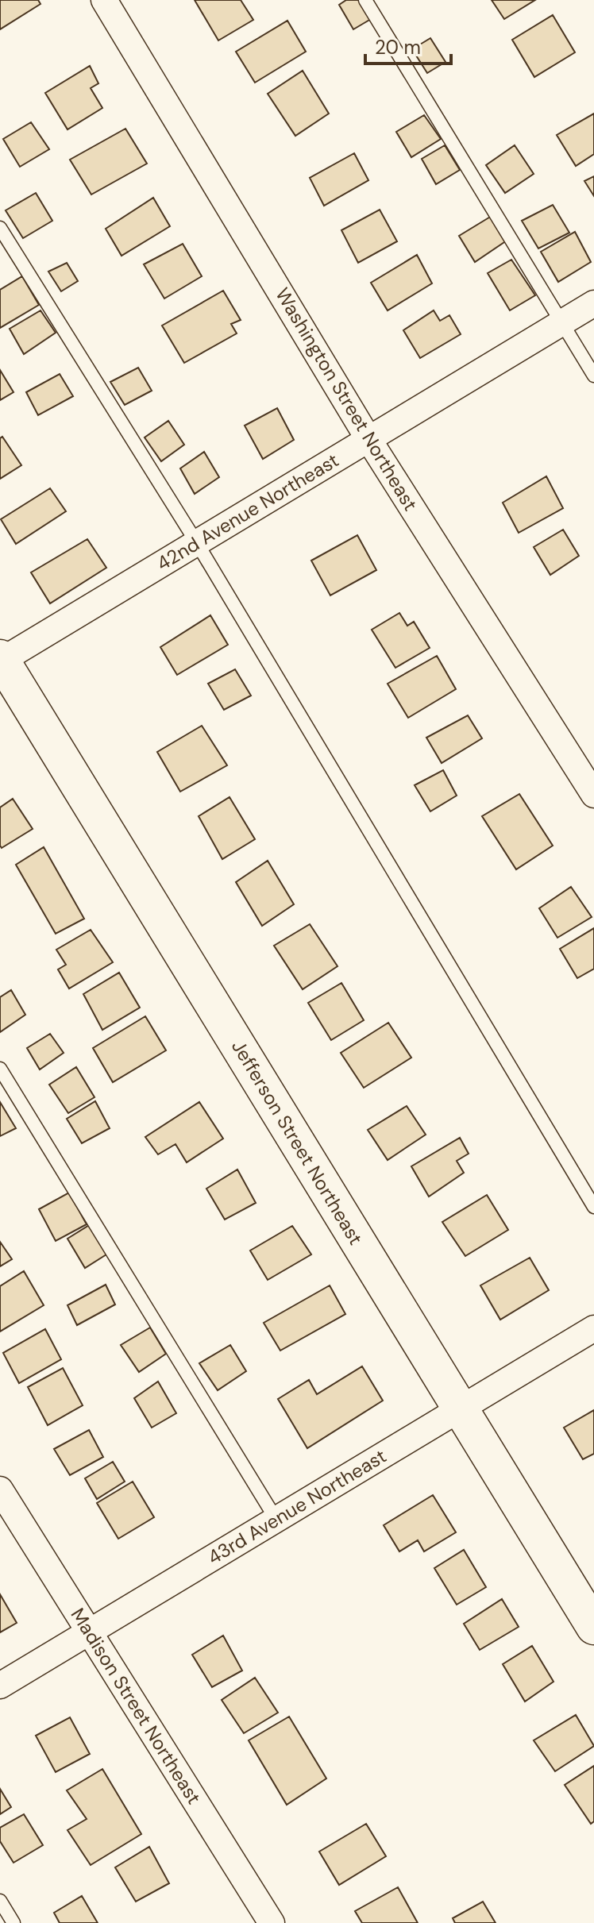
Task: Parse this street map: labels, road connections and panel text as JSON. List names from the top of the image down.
{
  "streets": {
    "street": [
      "Washington Street Northeast",
      "42nd Avenue Northeast",
      "Jefferson Street Northeast",
      "43rd Avenue Northeast",
      "Madison Street Northeast"
    ]
  },
  "crossings": [
    ["Washington Street Northeast", "42nd Avenue Northeast"],
    ["42nd Avenue Northeast", "Jefferson Street Northeast"],
    ["Jefferson Street Northeast", "43rd Avenue Northeast"],
    ["43rd Avenue Northeast", "Madison Street Northeast"]
  ],
  "scale_bar": "20 m"
}
